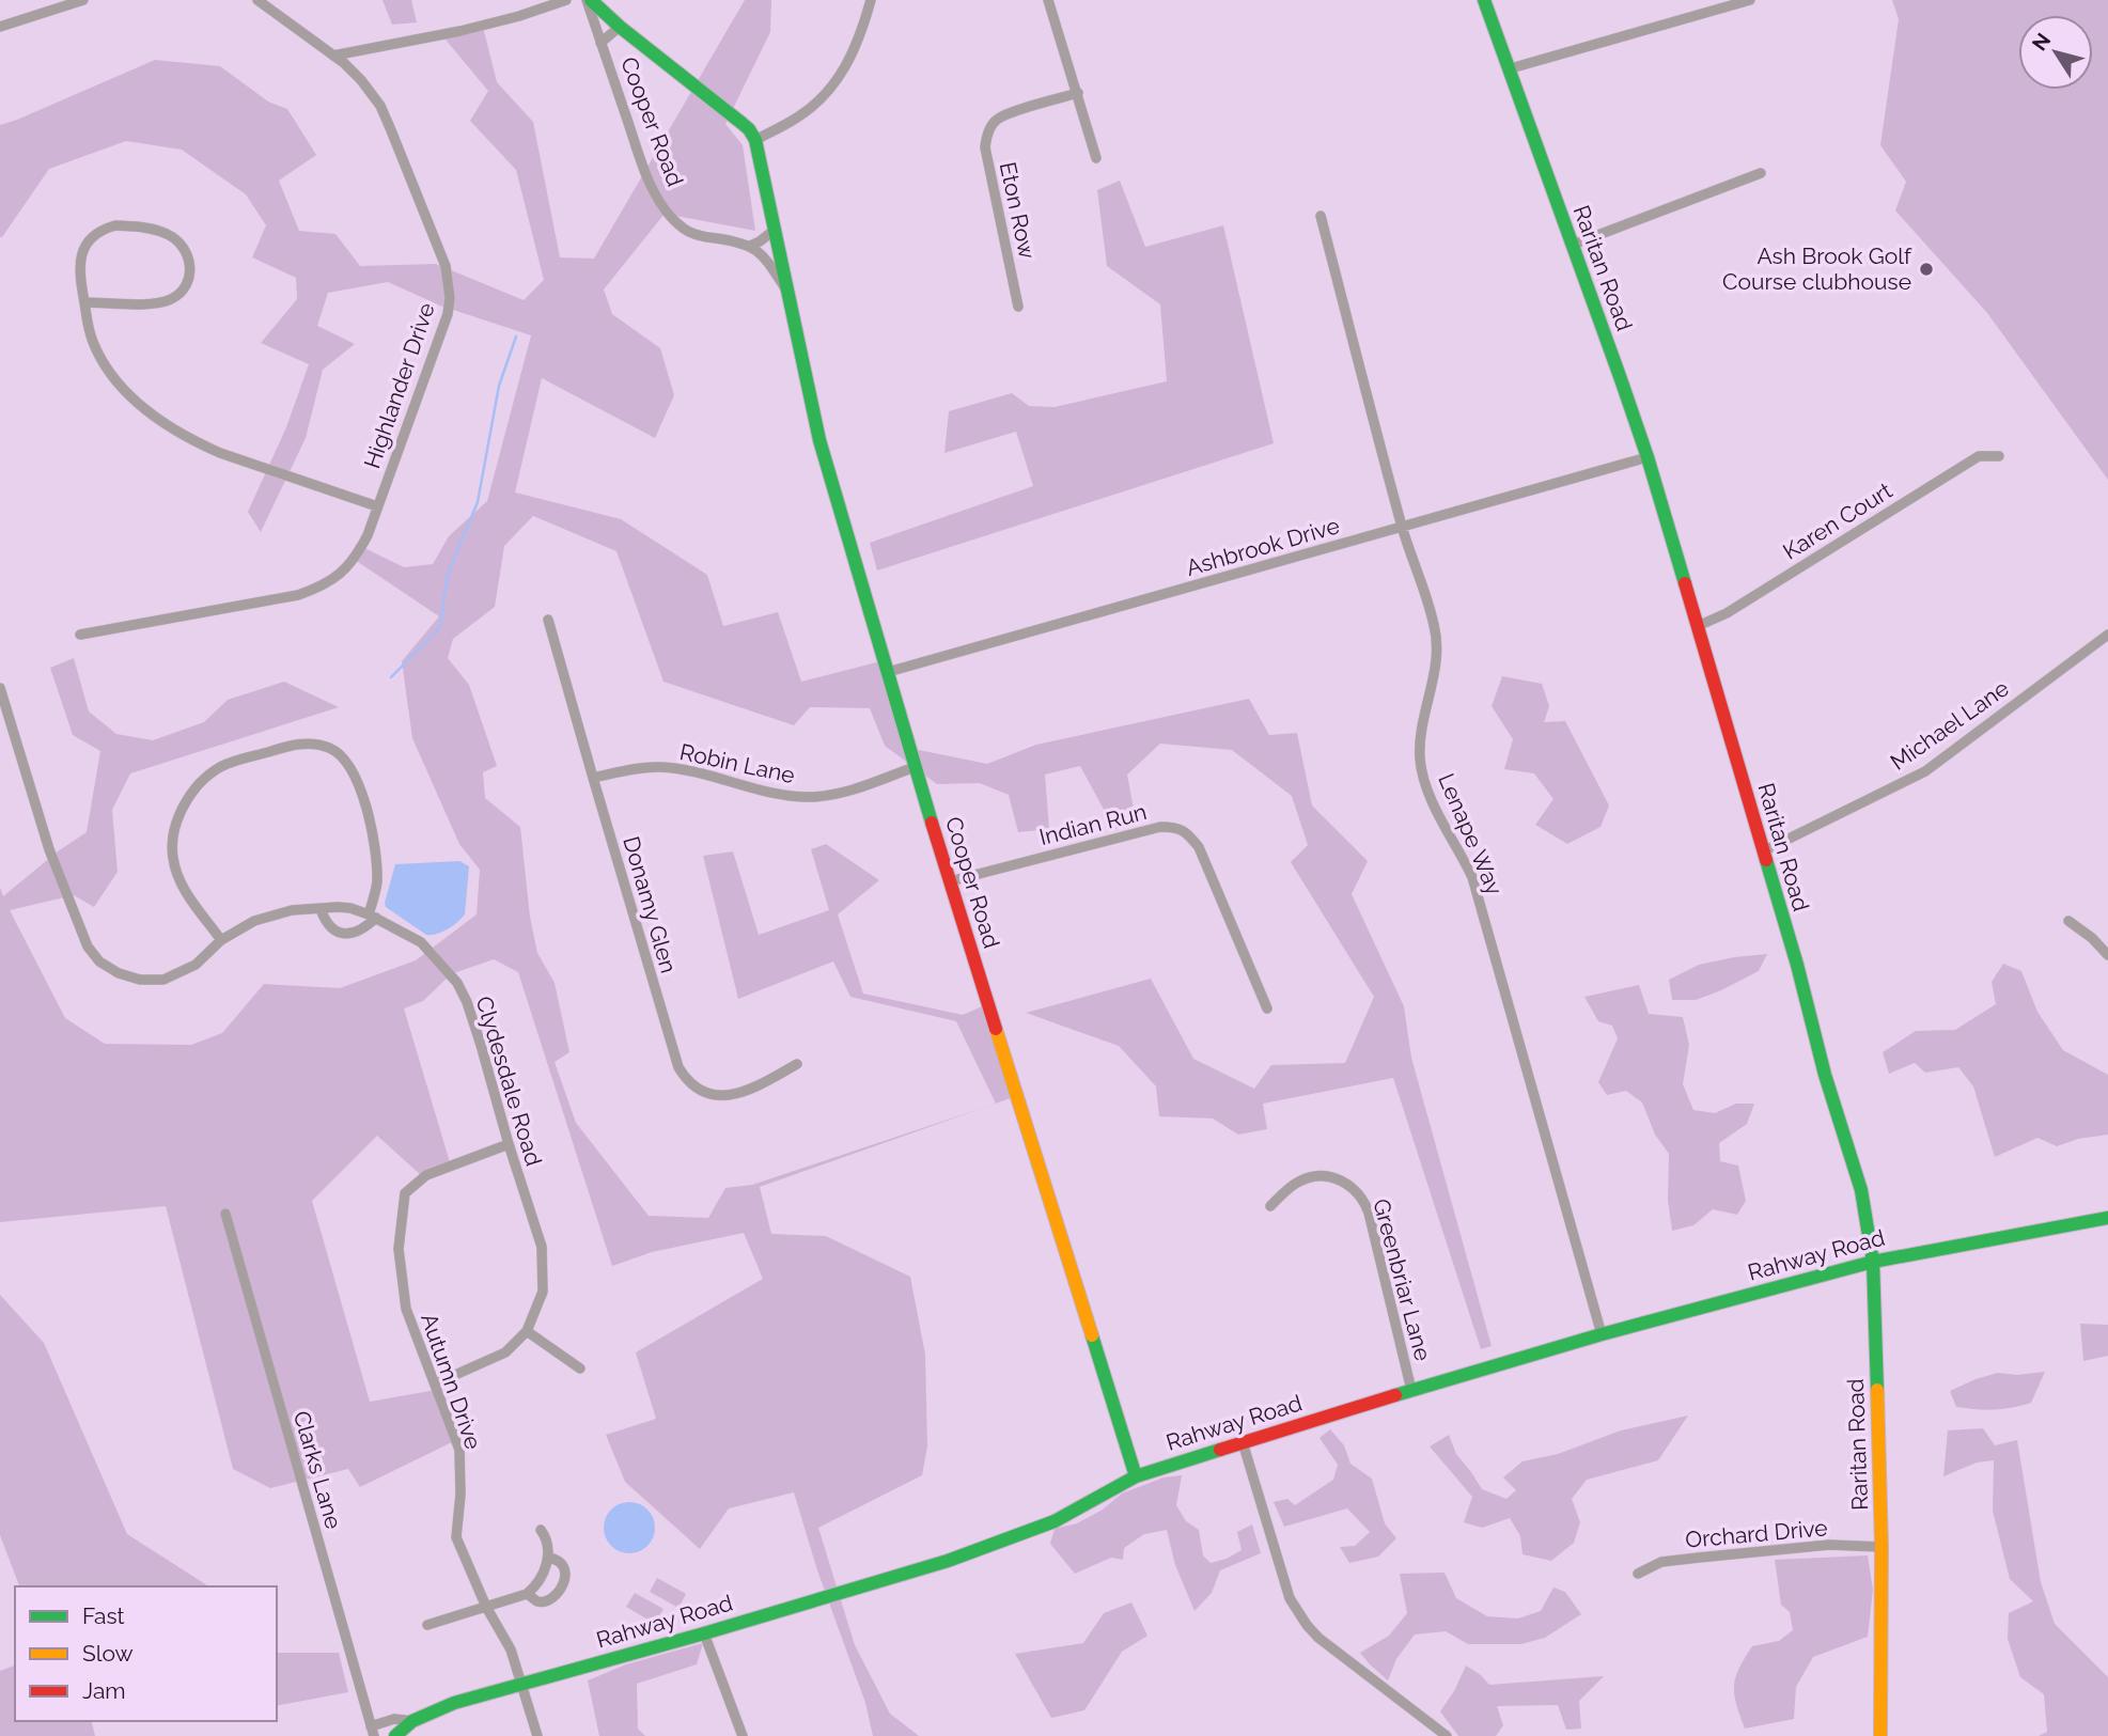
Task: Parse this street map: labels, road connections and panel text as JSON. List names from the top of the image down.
{
  "streets": {
    "street": [
      "Cooper Road",
      "Eton Row",
      "Raritan Road",
      "Highlander Drive",
      "Karen Court",
      "Ashbrook Drive",
      "Michael Lane",
      "Robin Lane",
      "Indian Run",
      "Lenape Way",
      "Donamy Glen",
      "Clydesdale Road",
      "Rahway Road",
      "Greenbriar Lane",
      "Autumn Drive",
      "Clarks Lane",
      "Orchard Drive"
    ]
  },
  "crossings": [
    ["Cooper Road", "Ashbrook Drive"],
    ["Cooper Road", "Robin Lane"],
    ["Cooper Road", "Indian Run"],
    ["Cooper Road", "Rahway Road"],
    ["Raritan Road", "Karen Court"],
    ["Raritan Road", "Ashbrook Drive"],
    ["Raritan Road", "Michael Lane"],
    ["Raritan Road", "Rahway Road"],
    ["Raritan Road", "Orchard Drive"],
    ["Ashbrook Drive", "Lenape Way"],
    ["Robin Lane", "Donamy Glen"],
    ["Lenape Way", "Rahway Road"],
    ["Clydesdale Road", "Autumn Drive"],
    ["Rahway Road", "Greenbriar Lane"],
    ["Rahway Road", "Autumn Drive"]
  ],
  "places": ["Ash Brook Golf Course clubhouse"],
  "legend": ["Fast", "Slow", "Jam"],
  "north": "top left"
}
